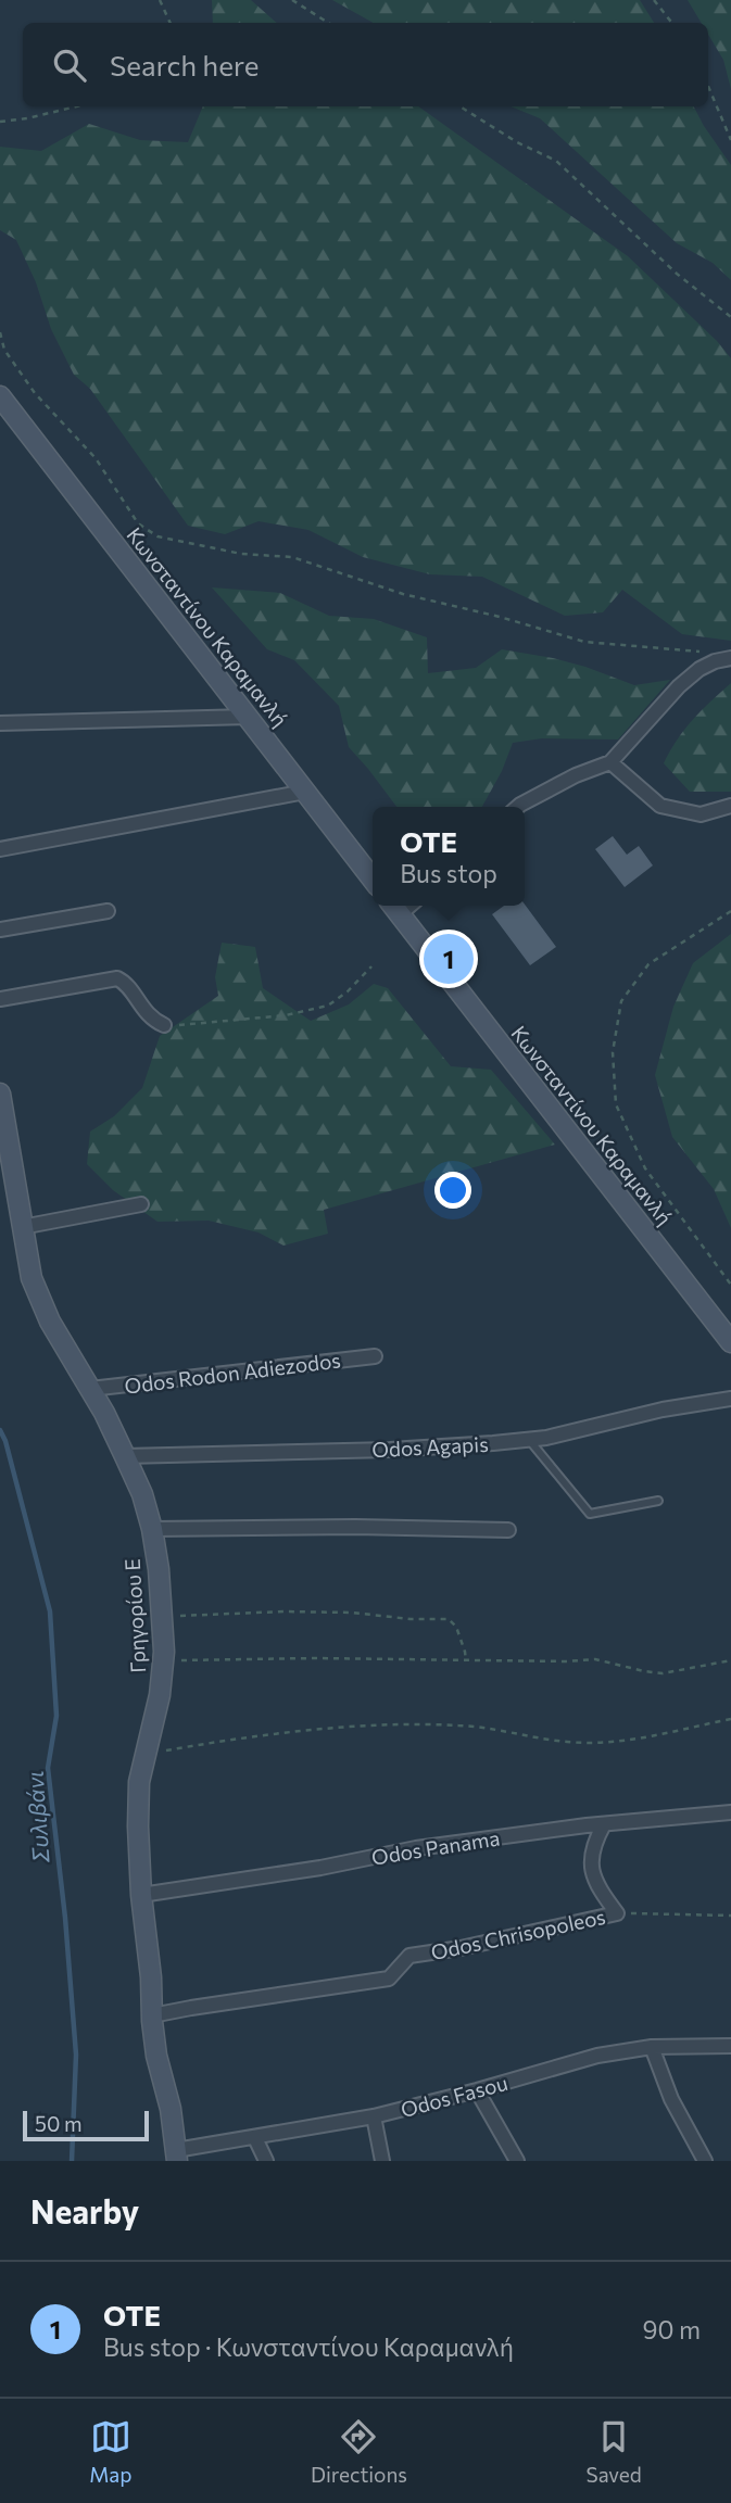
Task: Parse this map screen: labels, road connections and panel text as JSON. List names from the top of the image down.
{
  "streets": {
    "main road": ["Κωνσταντίνου Καραμανλή", "Γρηγορίου Ε"],
    "street": [
      "Odos Rodon Adiezodos",
      "Odos Agapis",
      "Odos Panama",
      "Odos Chrisopoleos",
      "Odos Fasou"
    ]
  },
  "crossings": [
    ["Odos Rodon Adiezodos", "Γρηγορίου Ε"],
    ["Odos Agapis", "Γρηγορίου Ε"],
    ["Γρηγορίου Ε", "Odos Panama"],
    ["Γρηγορίου Ε", "Odos Chrisopoleos"],
    ["Γρηγορίου Ε", "Odos Fasou"],
    ["Odos Panama", "Odos Chrisopoleos"]
  ],
  "water": ["Συλιβάνι"],
  "scale_bar": "50 m",
  "page": {
    "search": "Search here",
    "popup": ["ΟΤΕ", "Bus stop"],
    "pins": "1",
    "scale": "50 m",
    "heading": "Nearby",
    "list": [
      {
        "mark": "1",
        "name": "ΟΤΕ",
        "note": "Bus stop · Κωνσταντίνου Καραμανλή",
        "value": "90 m"
      }
    ],
    "nav": ["Map", "Directions", "Saved"]
  }
}
